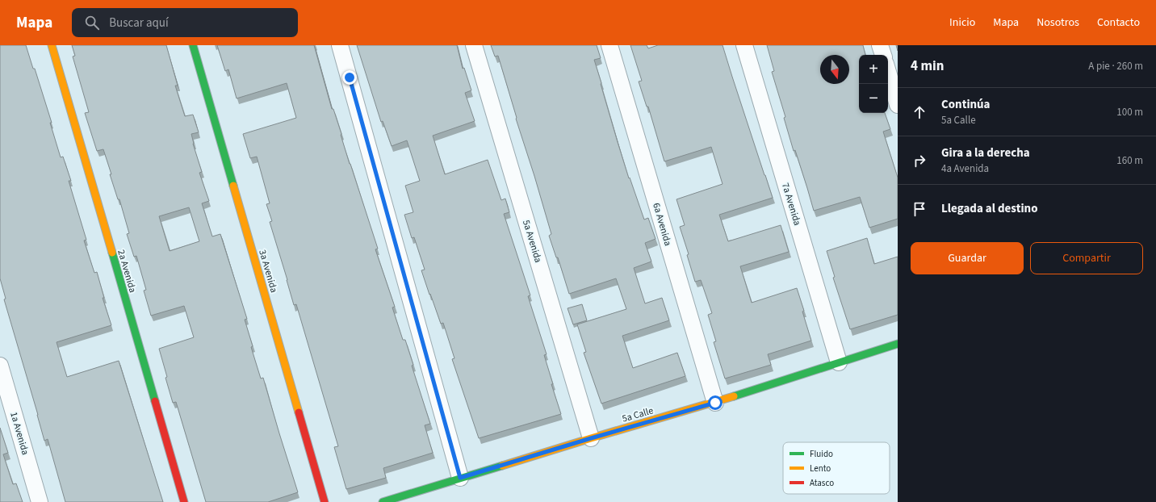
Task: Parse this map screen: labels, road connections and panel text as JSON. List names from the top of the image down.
{
  "streets": {
    "street": [
      "7a Avenida",
      "6a Avenida",
      "5a Avenida",
      "2a Avenida",
      "3a Avenida",
      "5a Calle",
      "1a Avenida"
    ]
  },
  "crossings": [
    ["7a Avenida", "5a Calle"],
    ["6a Avenida", "5a Calle"],
    ["5a Avenida", "5a Calle"]
  ],
  "legend": ["Fluido", "Lento", "Atasco"],
  "north": "bottom",
  "page": {
    "header": "Mapa",
    "search": "Buscar aquí",
    "nav": [
      "Inicio",
      "Mapa",
      "Nosotros",
      "Contacto"
    ],
    "heading": ["4 min", "A pie · 260 m"],
    "map_buttons": ["+", "−"],
    "list": [
      ["Continúa", "5a Calle", "100 m"],
      ["Gira a la derecha", "4a Avenida", "160 m"],
      "Llegada al destino"
    ],
    "buttons": ["Guardar", "Compartir"]
  }
}
